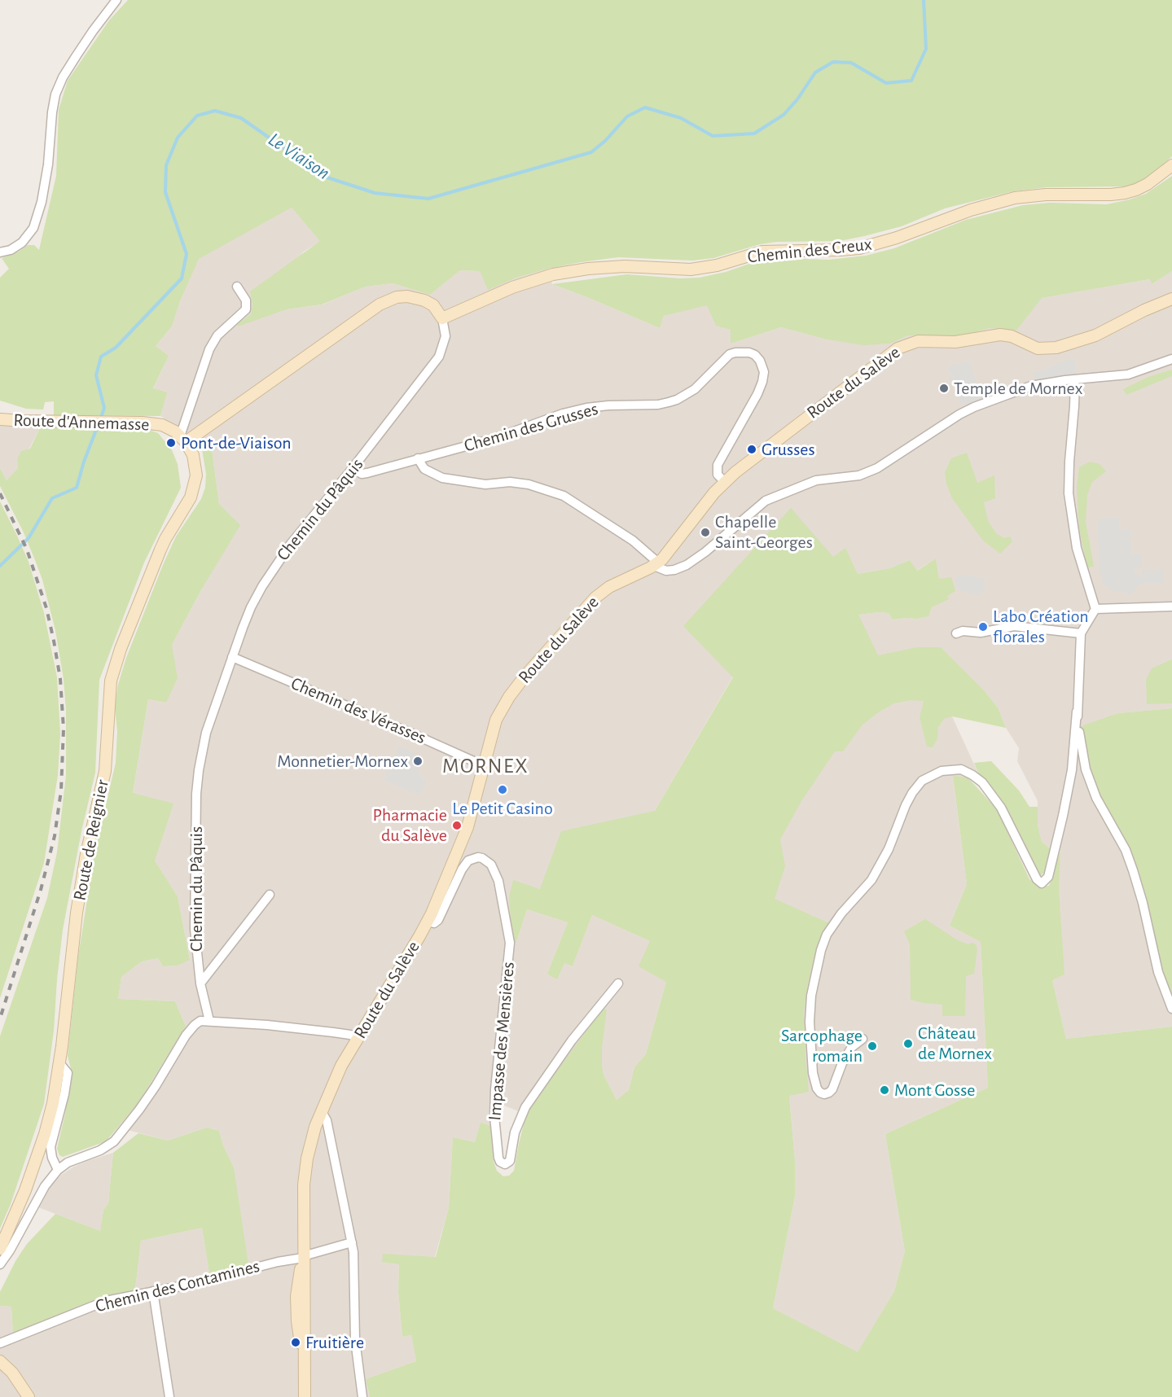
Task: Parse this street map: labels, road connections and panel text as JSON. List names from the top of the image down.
{
  "streets": {
    "main road": [
      "Chemin des Creux",
      "Route du Salève",
      "Route d'Annemasse",
      "Route de Reignier"
    ],
    "street": [
      "Chemin des Grusses",
      "Chemin du Pâquis",
      "Chemin des Vérasses",
      "Impasse des Mensières",
      "Chemin des Contamines"
    ]
  },
  "crossings": [
    ["Chemin des Creux", "Chemin du Pâquis"],
    ["Route du Salève", "Chemin des Grusses"],
    ["Route du Salève", "Chemin des Vérasses"],
    ["Route du Salève", "Impasse des Mensières"],
    ["Route du Salève", "Chemin des Contamines"],
    ["Route d'Annemasse", "Route de Reignier"],
    ["Chemin des Grusses", "Chemin du Pâquis"],
    ["Chemin du Pâquis", "Chemin des Vérasses"]
  ],
  "districts": ["MORNEX"],
  "water": ["Le Viaison"],
  "places": [
    "Temple de Mornex",
    "Pont-de-Viaison",
    "Grusses",
    "Chapelle Saint-Georges",
    "Labo Création florales",
    "Monnetier-Mornex",
    "Le Petit Casino",
    "Pharmacie du Salève",
    "Château de Mornex",
    "Sarcophage romain",
    "Mont Gosse",
    "Fruitière"
  ]
}
